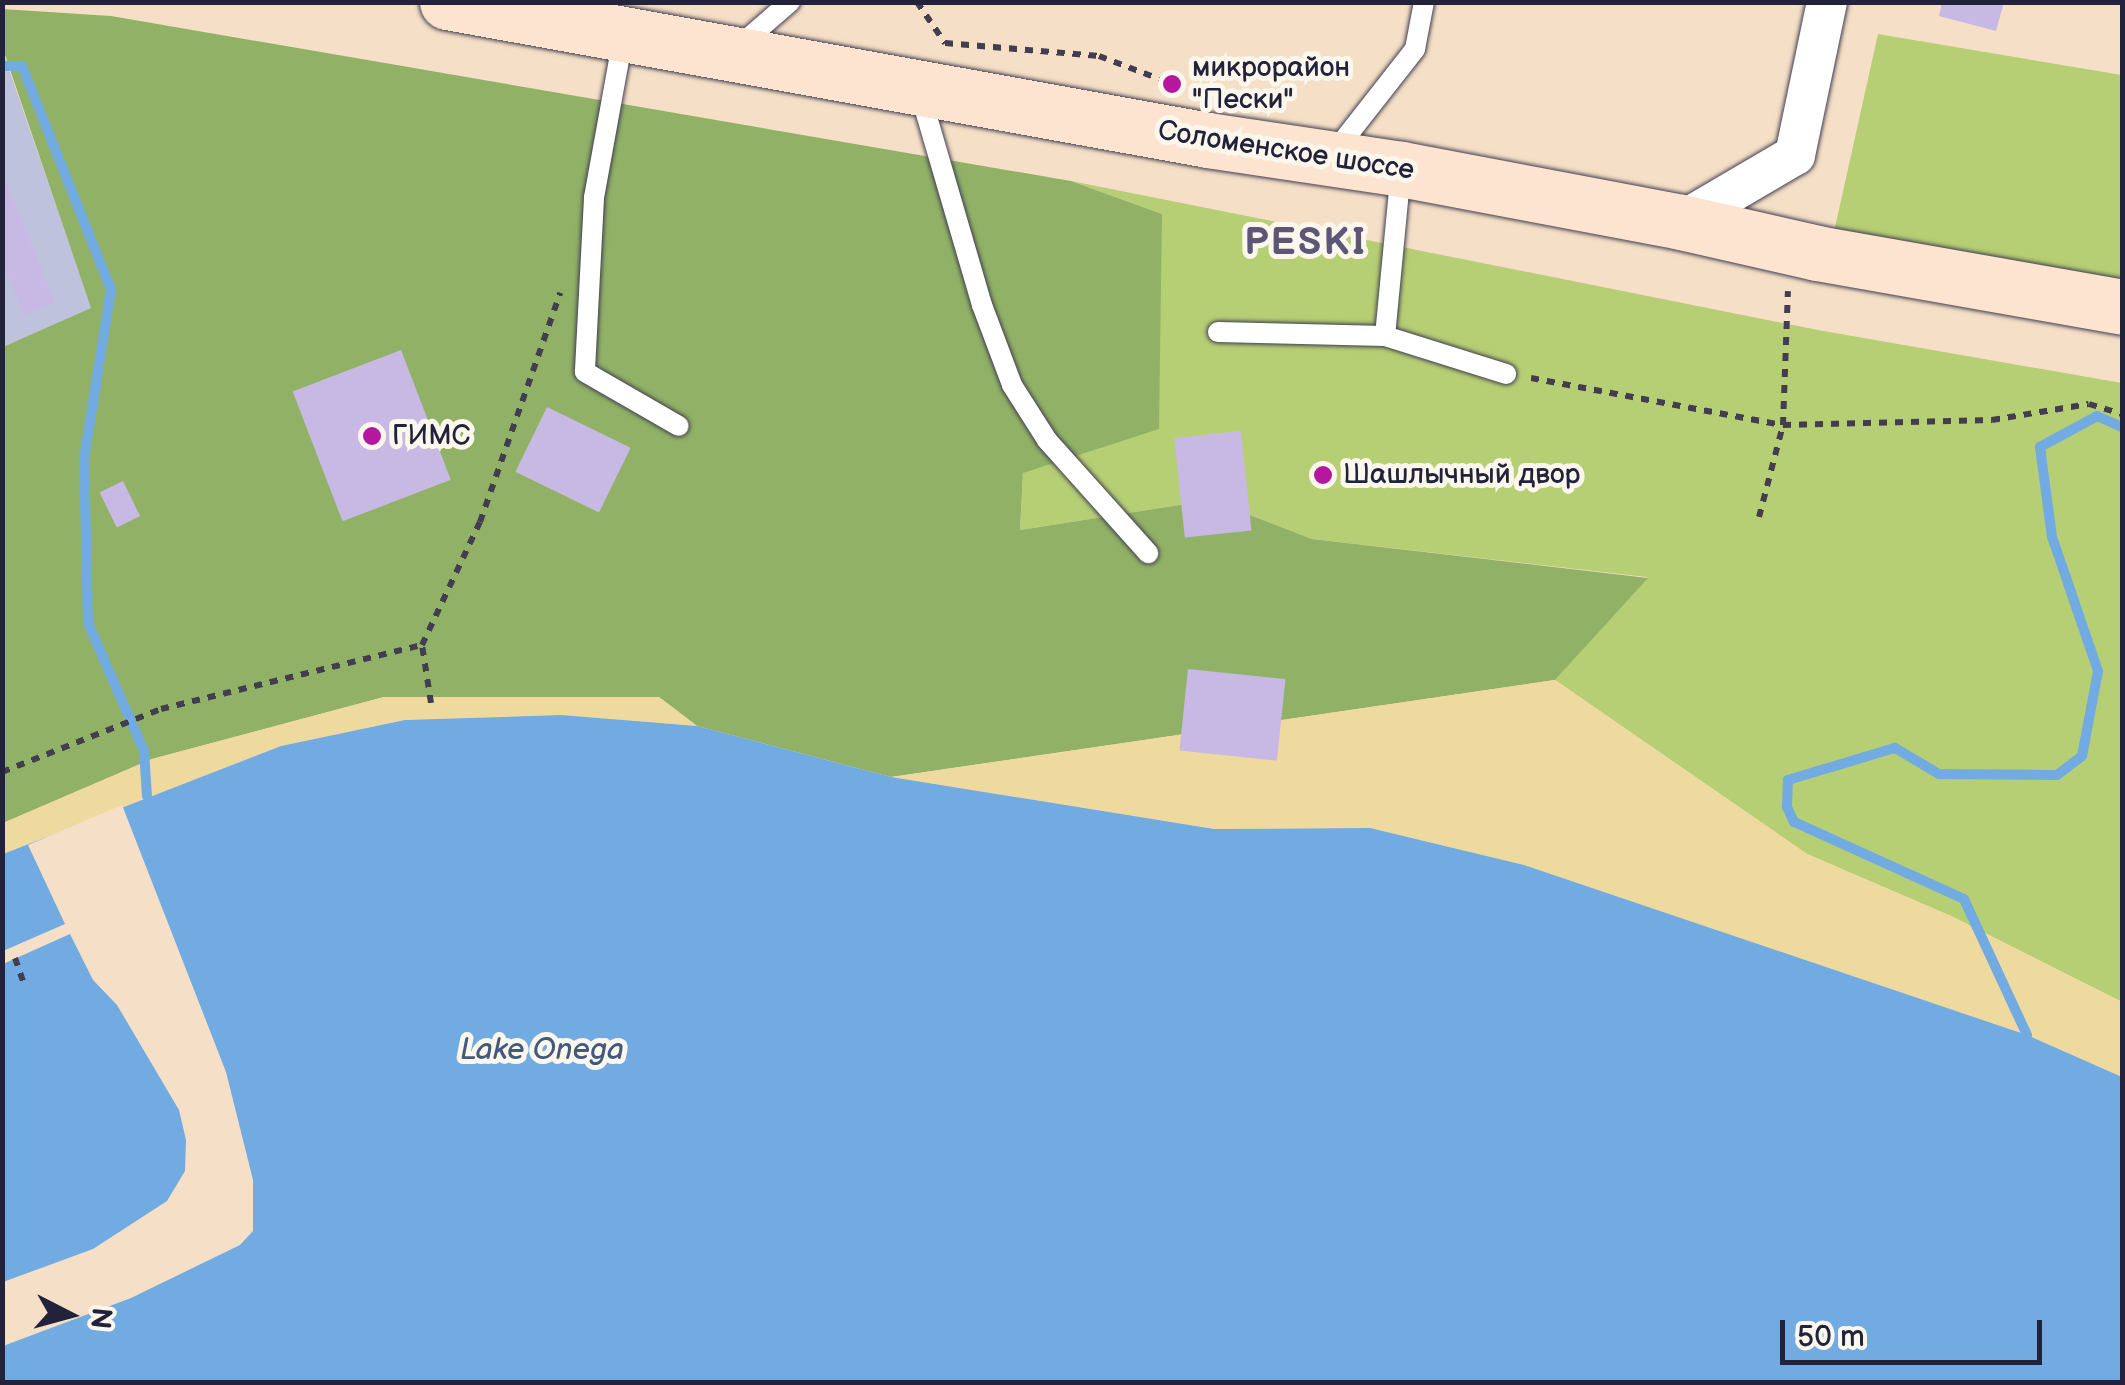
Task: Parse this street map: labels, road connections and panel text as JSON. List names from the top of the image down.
{
  "streets": {
    "main road": ["Соломенское шоссе"]
  },
  "districts": ["PESKI"],
  "water": ["Lake Onega"],
  "places": ["микрорайон \"Пески\"", "ГИМС", "Шашлычный двор"],
  "scale_bar": "50 m",
  "north": "right"
}
